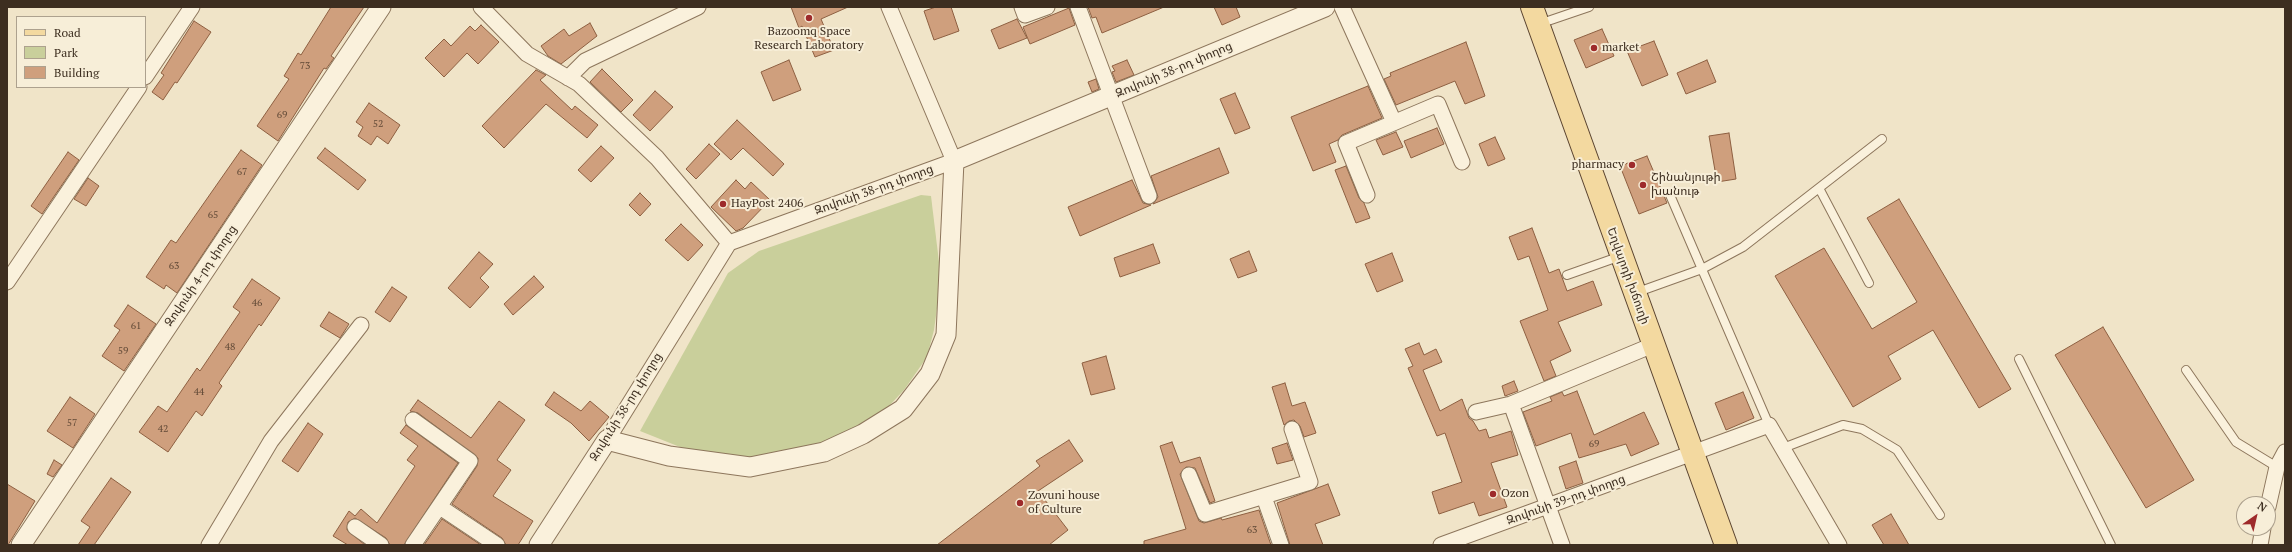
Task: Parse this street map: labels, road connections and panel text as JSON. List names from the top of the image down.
{
  "streets": {
    "main road": ["Եղվարդի խճուղի"],
    "street": ["Զովունի 38-րդ փողոց", "Զովունի 4-րդ փողոց", "Զովունի 39-րդ փողոց"]
  },
  "crossings": [
    ["Եղվարդի խճուղի", "Զովունի 39-րդ փողոց"]
  ],
  "places": [
    "Bazoomq Space Research Laboratory",
    "market",
    "pharmacy",
    "Շինանյութի խանութ",
    "HayPost 2406",
    "Ozon",
    "Zovuni house of Culture"
  ],
  "house_numbers": [
    "73",
    "69",
    "52",
    "67",
    "65",
    "63",
    "46",
    "61",
    "48",
    "59",
    "44",
    "57",
    "42",
    "69",
    "63"
  ],
  "legend": ["Road", "Park", "Building"],
  "north": "top right"
}
